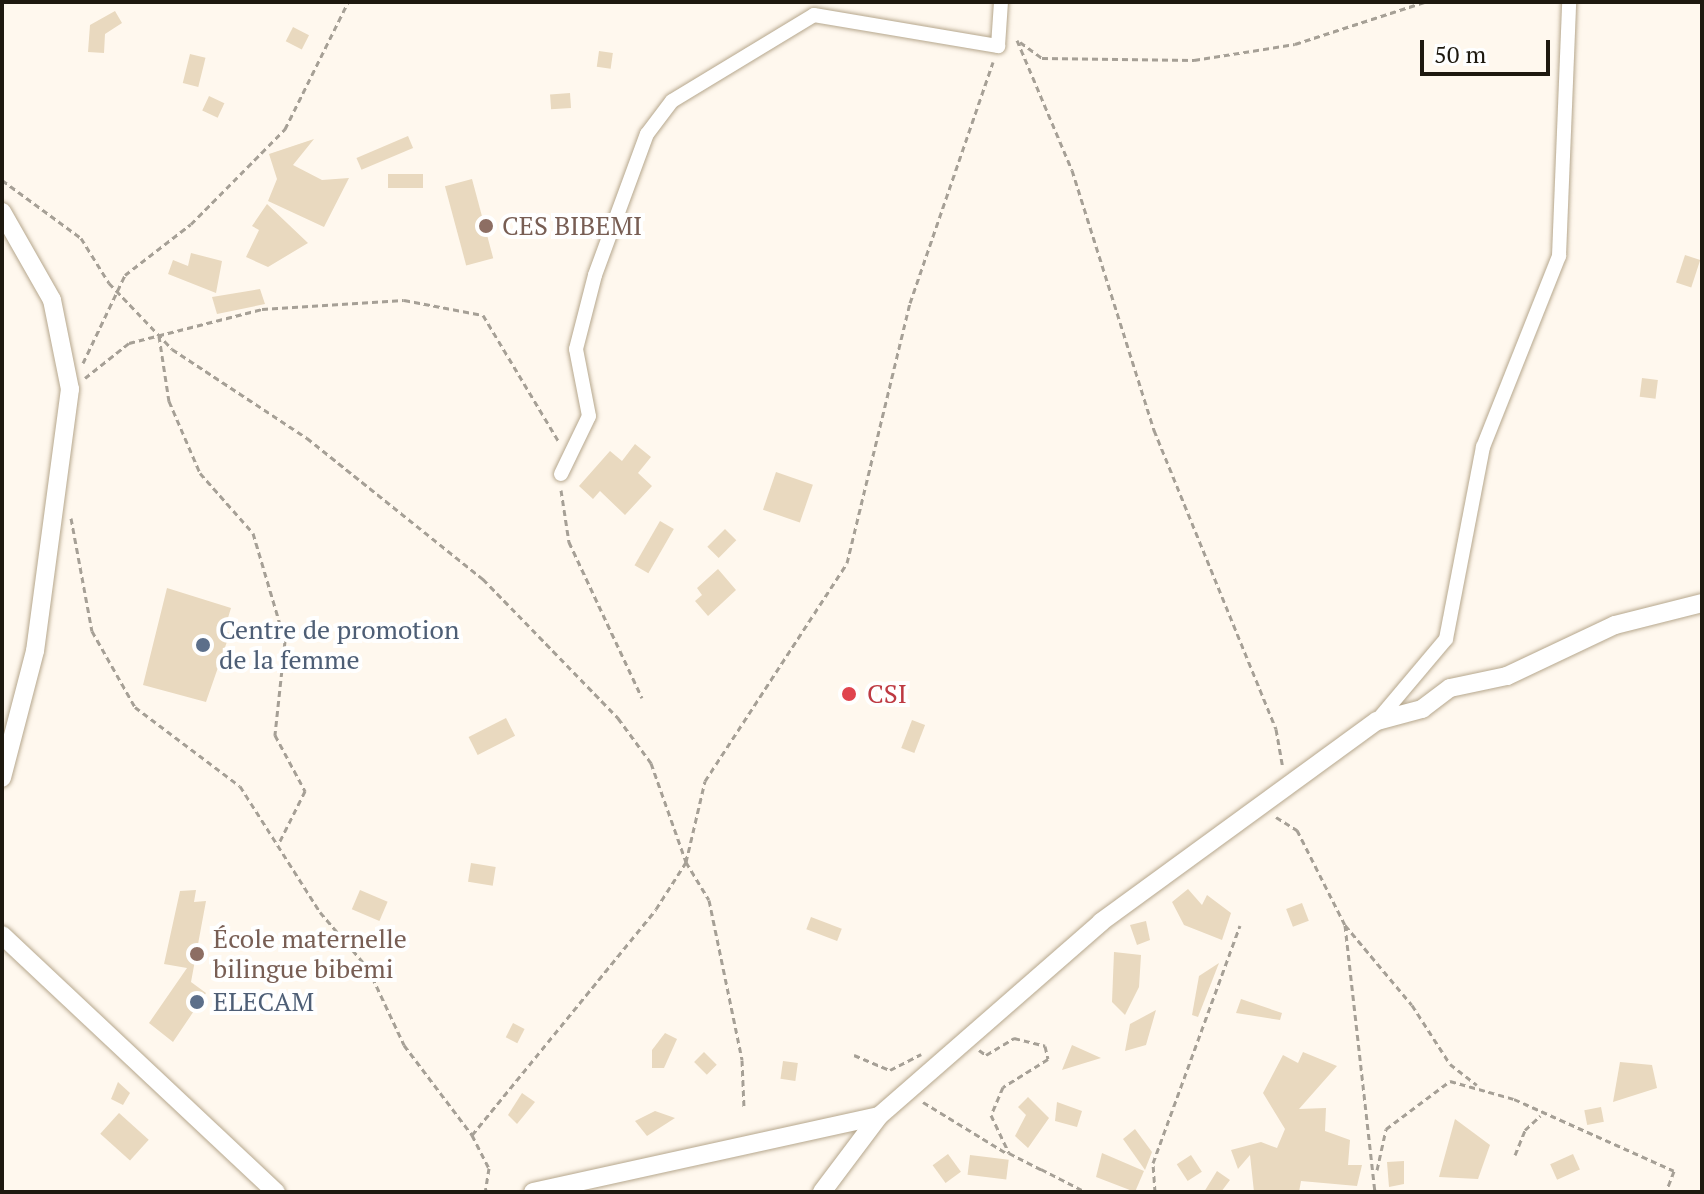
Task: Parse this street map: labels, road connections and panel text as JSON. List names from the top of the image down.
{
  "places": [
    "CES BIBEMI",
    "Centre de promotion de la femme",
    "CSI",
    "École maternelle bilingue bibemi",
    "ELECAM"
  ],
  "scale_bar": "50 m"
}
